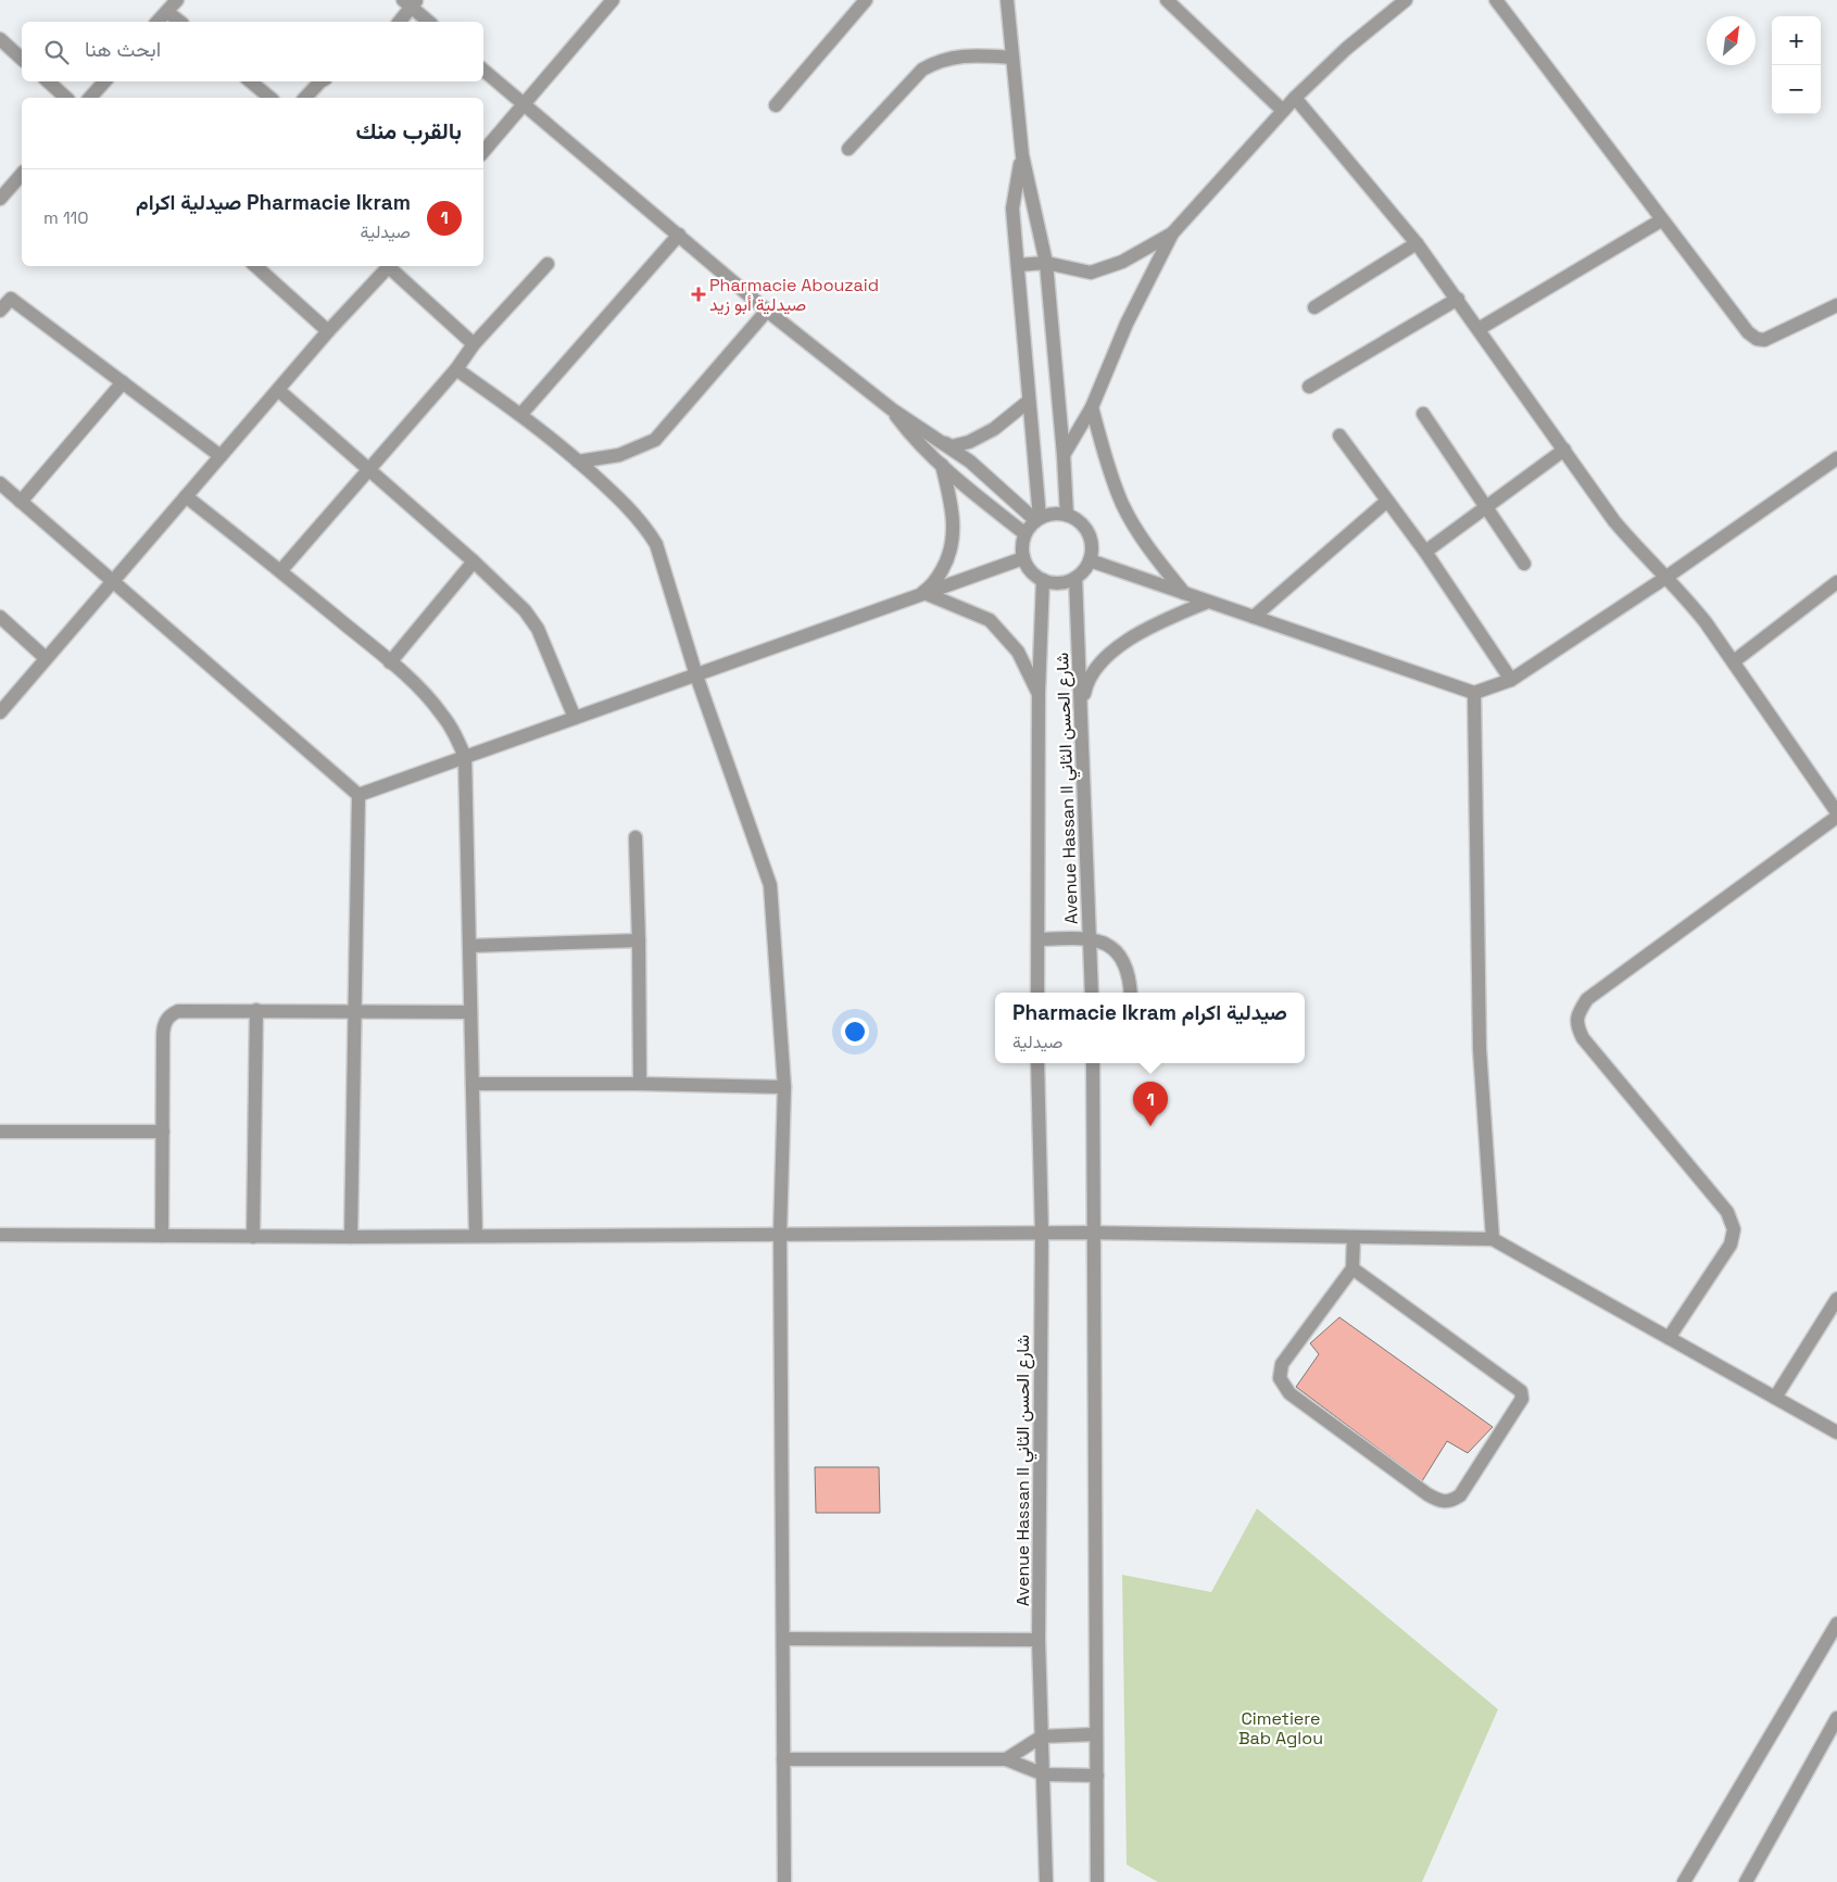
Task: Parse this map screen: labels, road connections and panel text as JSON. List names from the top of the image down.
{
  "streets": {
    "street": ["Avenue Hassan II شارع الحسن الثاني"]
  },
  "parks": ["Cimetiere Bab Aglou"],
  "places": {
    "health": ["Pharmacie Abouzaid صيدلية أبو زيد"]
  },
  "north": "top right",
  "page": {
    "map_buttons": ["+", "−"],
    "search": "ابحث هنا",
    "heading": "بالقرب منك",
    "list": [
      {
        "mark": "1",
        "name": "Pharmacie Ikram صيدلية اكرام",
        "note": "صيدلية",
        "value": "110 m"
      }
    ],
    "popup": ["Pharmacie Ikram صيدلية اكرام", "صيدلية"],
    "pins": "1"
  }
}
